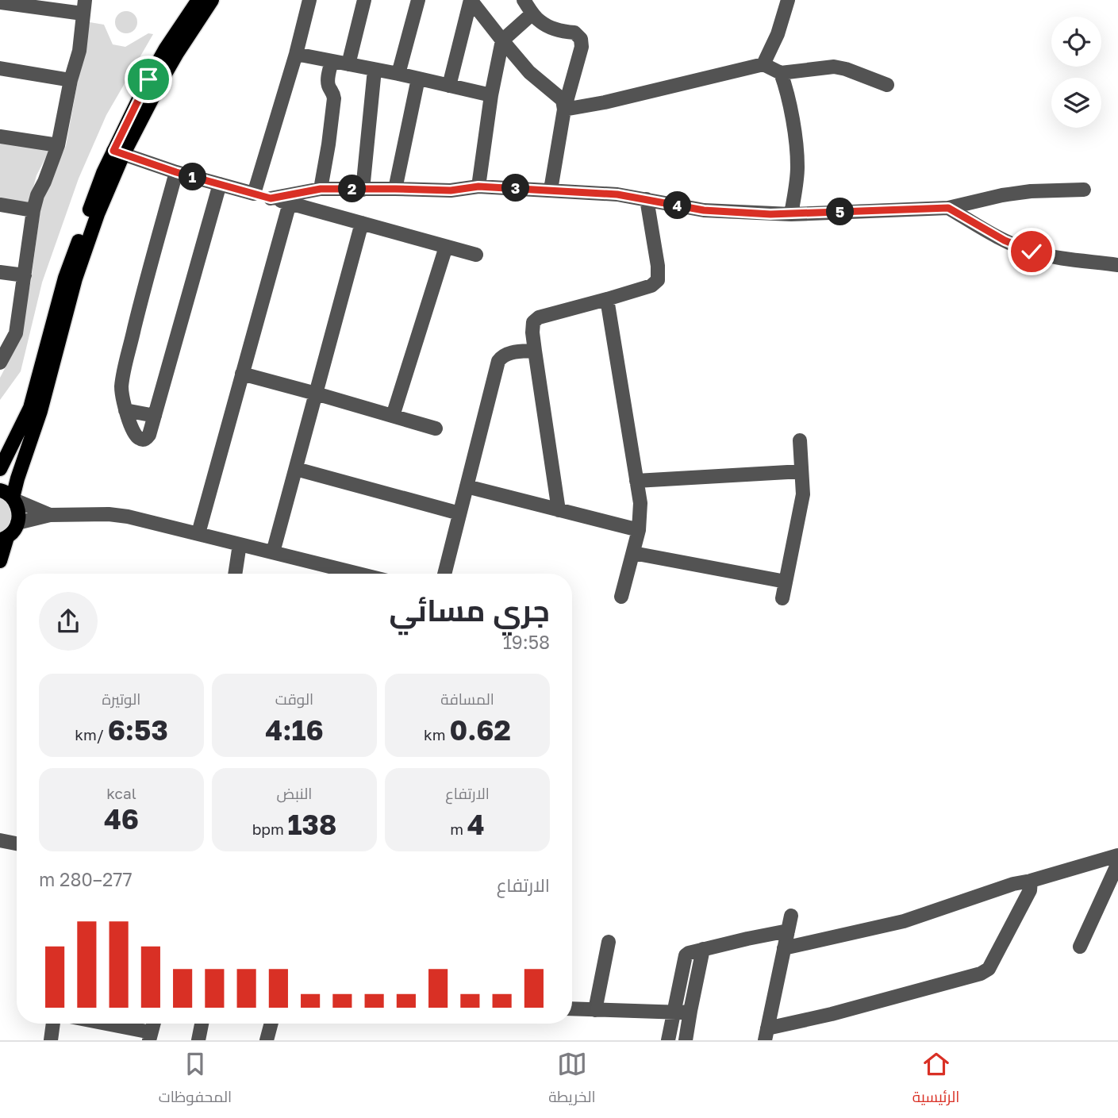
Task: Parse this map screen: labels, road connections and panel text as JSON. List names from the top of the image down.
{
  "page": {
    "pins": [
      "1",
      "3",
      "2",
      "4",
      "5"
    ],
    "heading": ["جري مسائي", "19:58"],
    "stats": [
      ["المسافة", "0.62 km"],
      ["الوقت", "4:16"],
      ["الوتيرة", "6:53 /km"],
      ["الارتفاع", "4 m"],
      ["النبض", "138 bpm"],
      ["kcal", "46"]
    ],
    "chart": ["الارتفاع", "277–280 m"],
    "tabs": ["الرئيسية", "الخريطة", "المحفوظات"]
  }
}
